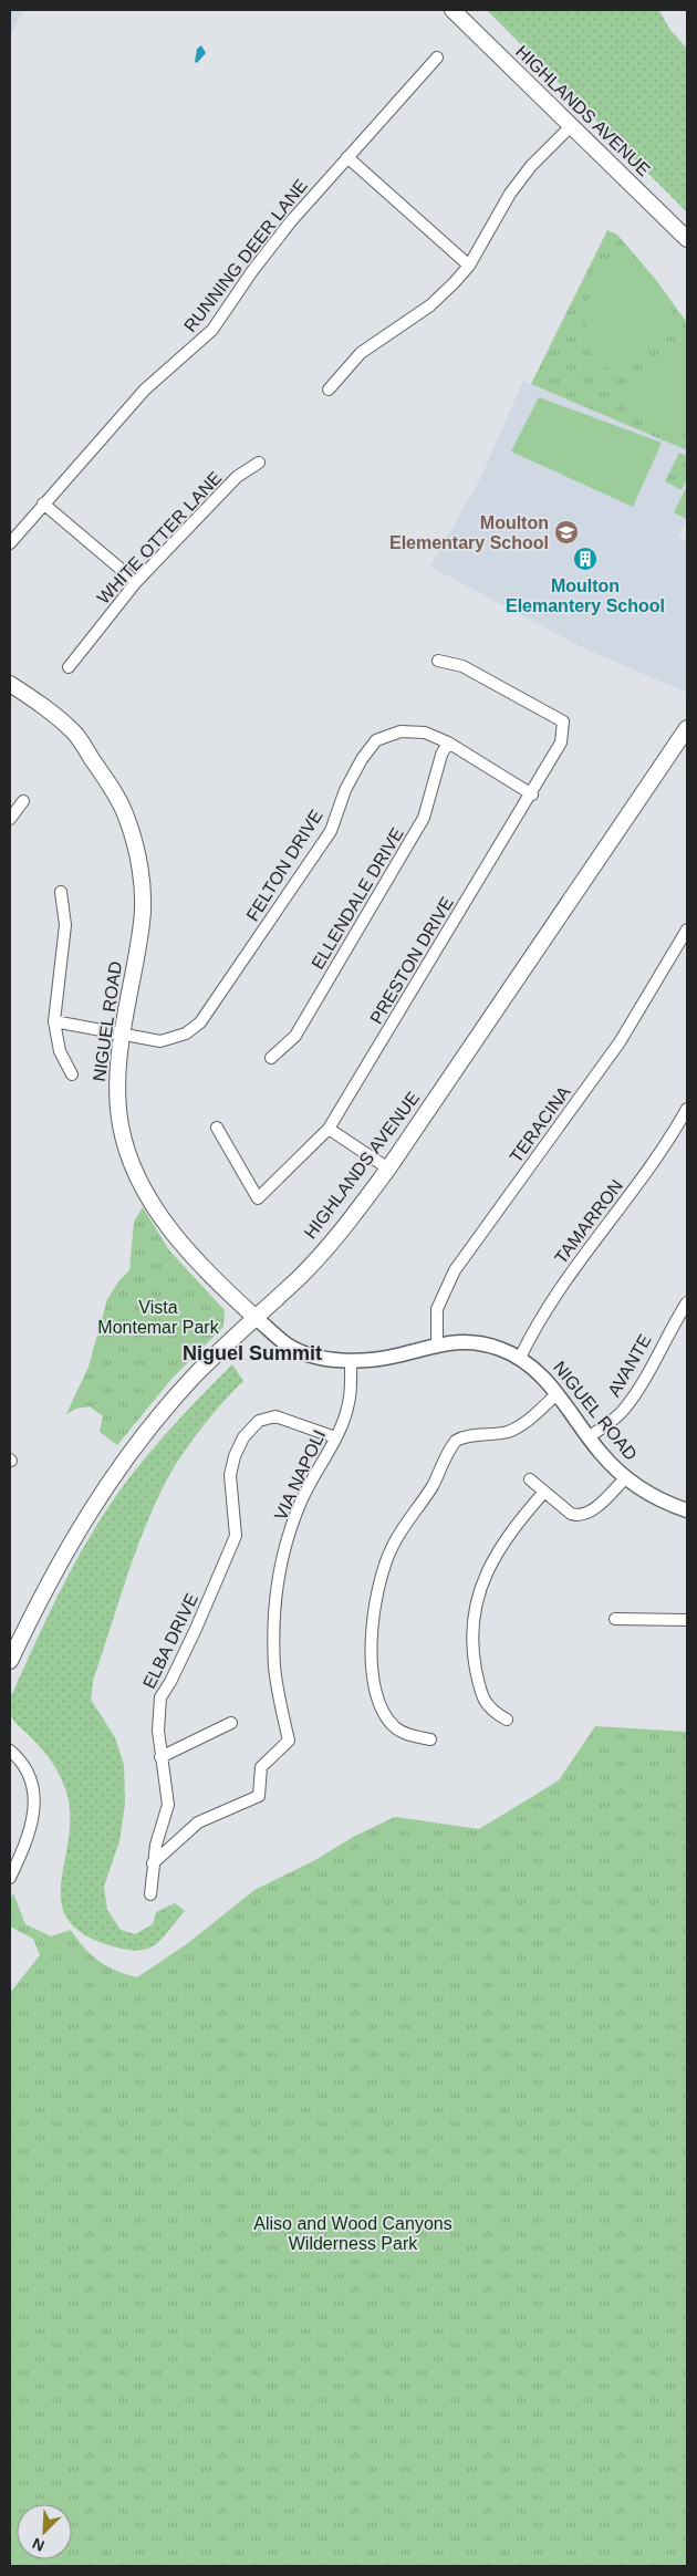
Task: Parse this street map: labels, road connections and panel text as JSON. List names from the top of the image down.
{
  "streets": {
    "main road": ["HIGHLANDS AVENUE", "NIGUEL ROAD"],
    "street": [
      "RUNNING DEER LANE",
      "WHITE OTTER LANE",
      "FELTON DRIVE",
      "ELLENDALE DRIVE",
      "PRESTON DRIVE",
      "TERACINA",
      "TAMARRON",
      "AVANTE",
      "VIA NAPOLI",
      "ELBA DRIVE"
    ]
  },
  "crossings": [
    ["HIGHLANDS AVENUE", "NIGUEL ROAD"],
    ["FELTON DRIVE", "ELLENDALE DRIVE"],
    ["FELTON DRIVE", "PRESTON DRIVE"],
    ["FELTON DRIVE", "NIGUEL ROAD"],
    ["NIGUEL ROAD", "TERACINA"],
    ["NIGUEL ROAD", "TAMARRON"],
    ["NIGUEL ROAD", "AVANTE"],
    ["NIGUEL ROAD", "VIA NAPOLI"],
    ["VIA NAPOLI", "ELBA DRIVE"]
  ],
  "districts": ["Niguel Summit"],
  "parks": ["Vista Montemar Park", "Aliso and Wood Canyons Wilderness Park"],
  "places": {
    "school or university": ["Moulton Elementary School"],
    "building": ["Moulton Elemantery School"]
  },
  "north": "bottom left"
}
